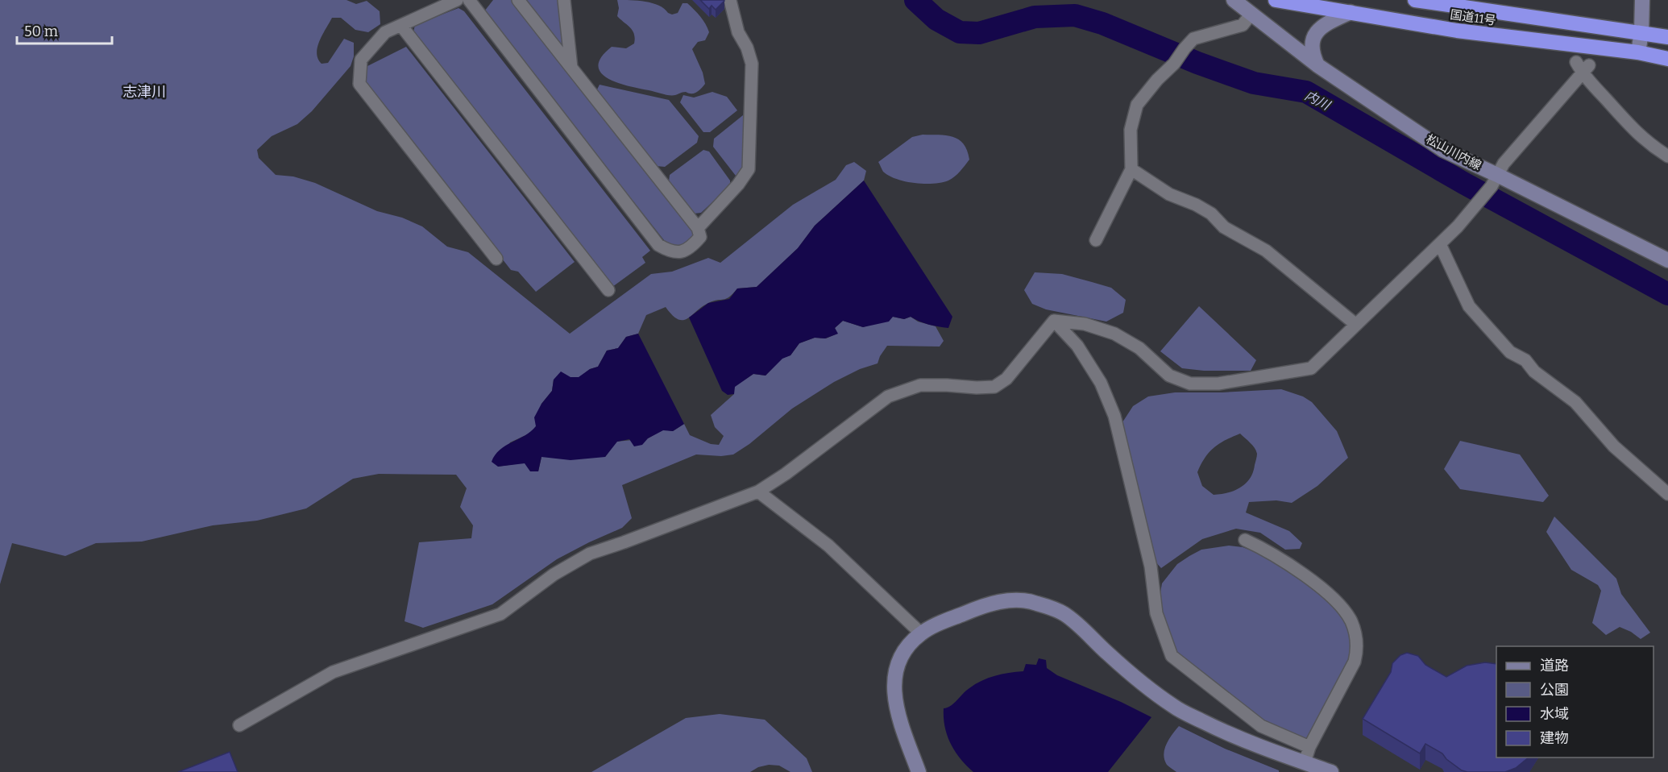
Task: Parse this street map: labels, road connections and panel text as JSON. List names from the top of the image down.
{
  "streets": {
    "highway": ["国道11号"],
    "street": ["松山川内線"]
  },
  "districts": ["志津川"],
  "water": ["内川"],
  "legend": [
    "道路",
    "公園",
    "水域",
    "建物"
  ],
  "scale_bar": "50 m"
}
